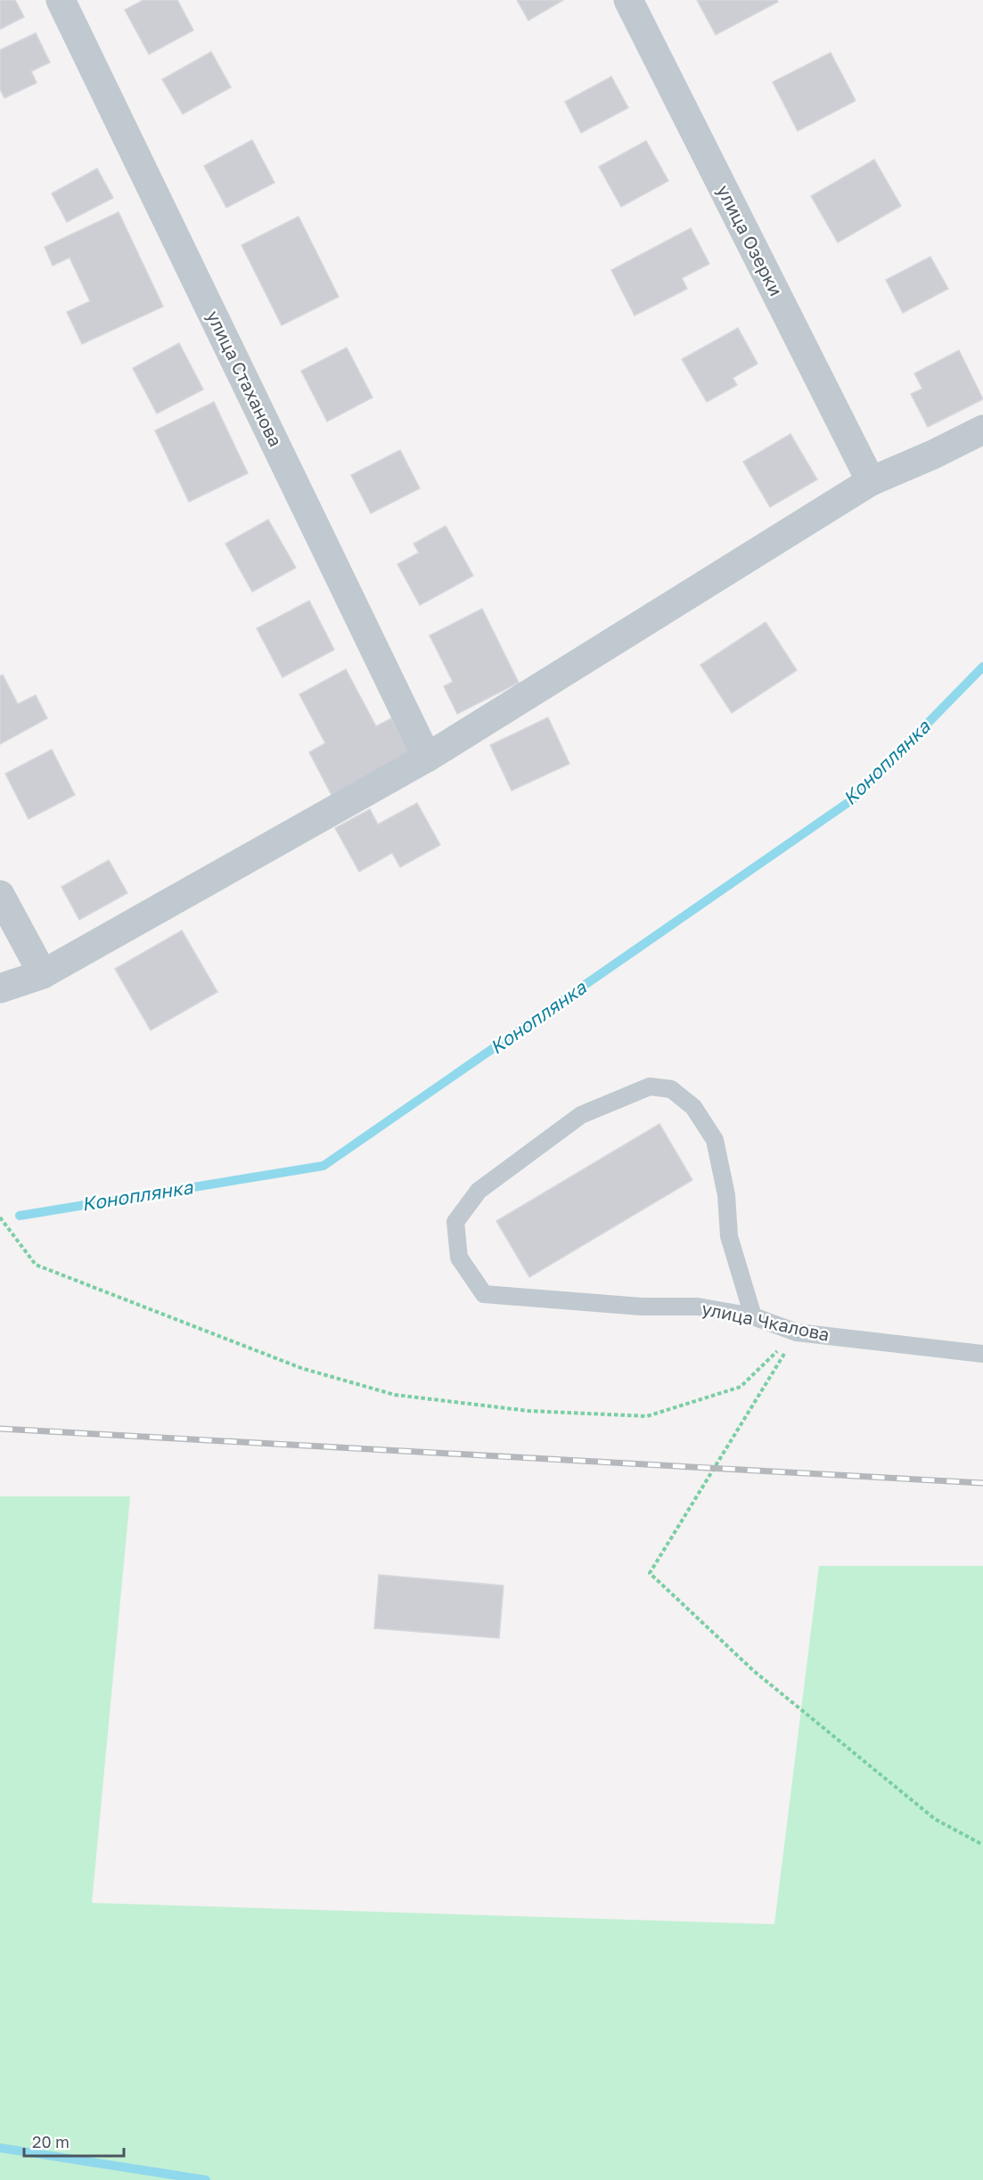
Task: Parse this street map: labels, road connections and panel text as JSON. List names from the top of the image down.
{
  "streets": {
    "street": ["улица Озерки", "улица Стаханова"],
    "lane": ["улица Чкалова"]
  },
  "water": ["Коноплянка"],
  "scale_bar": "20 m"
}
